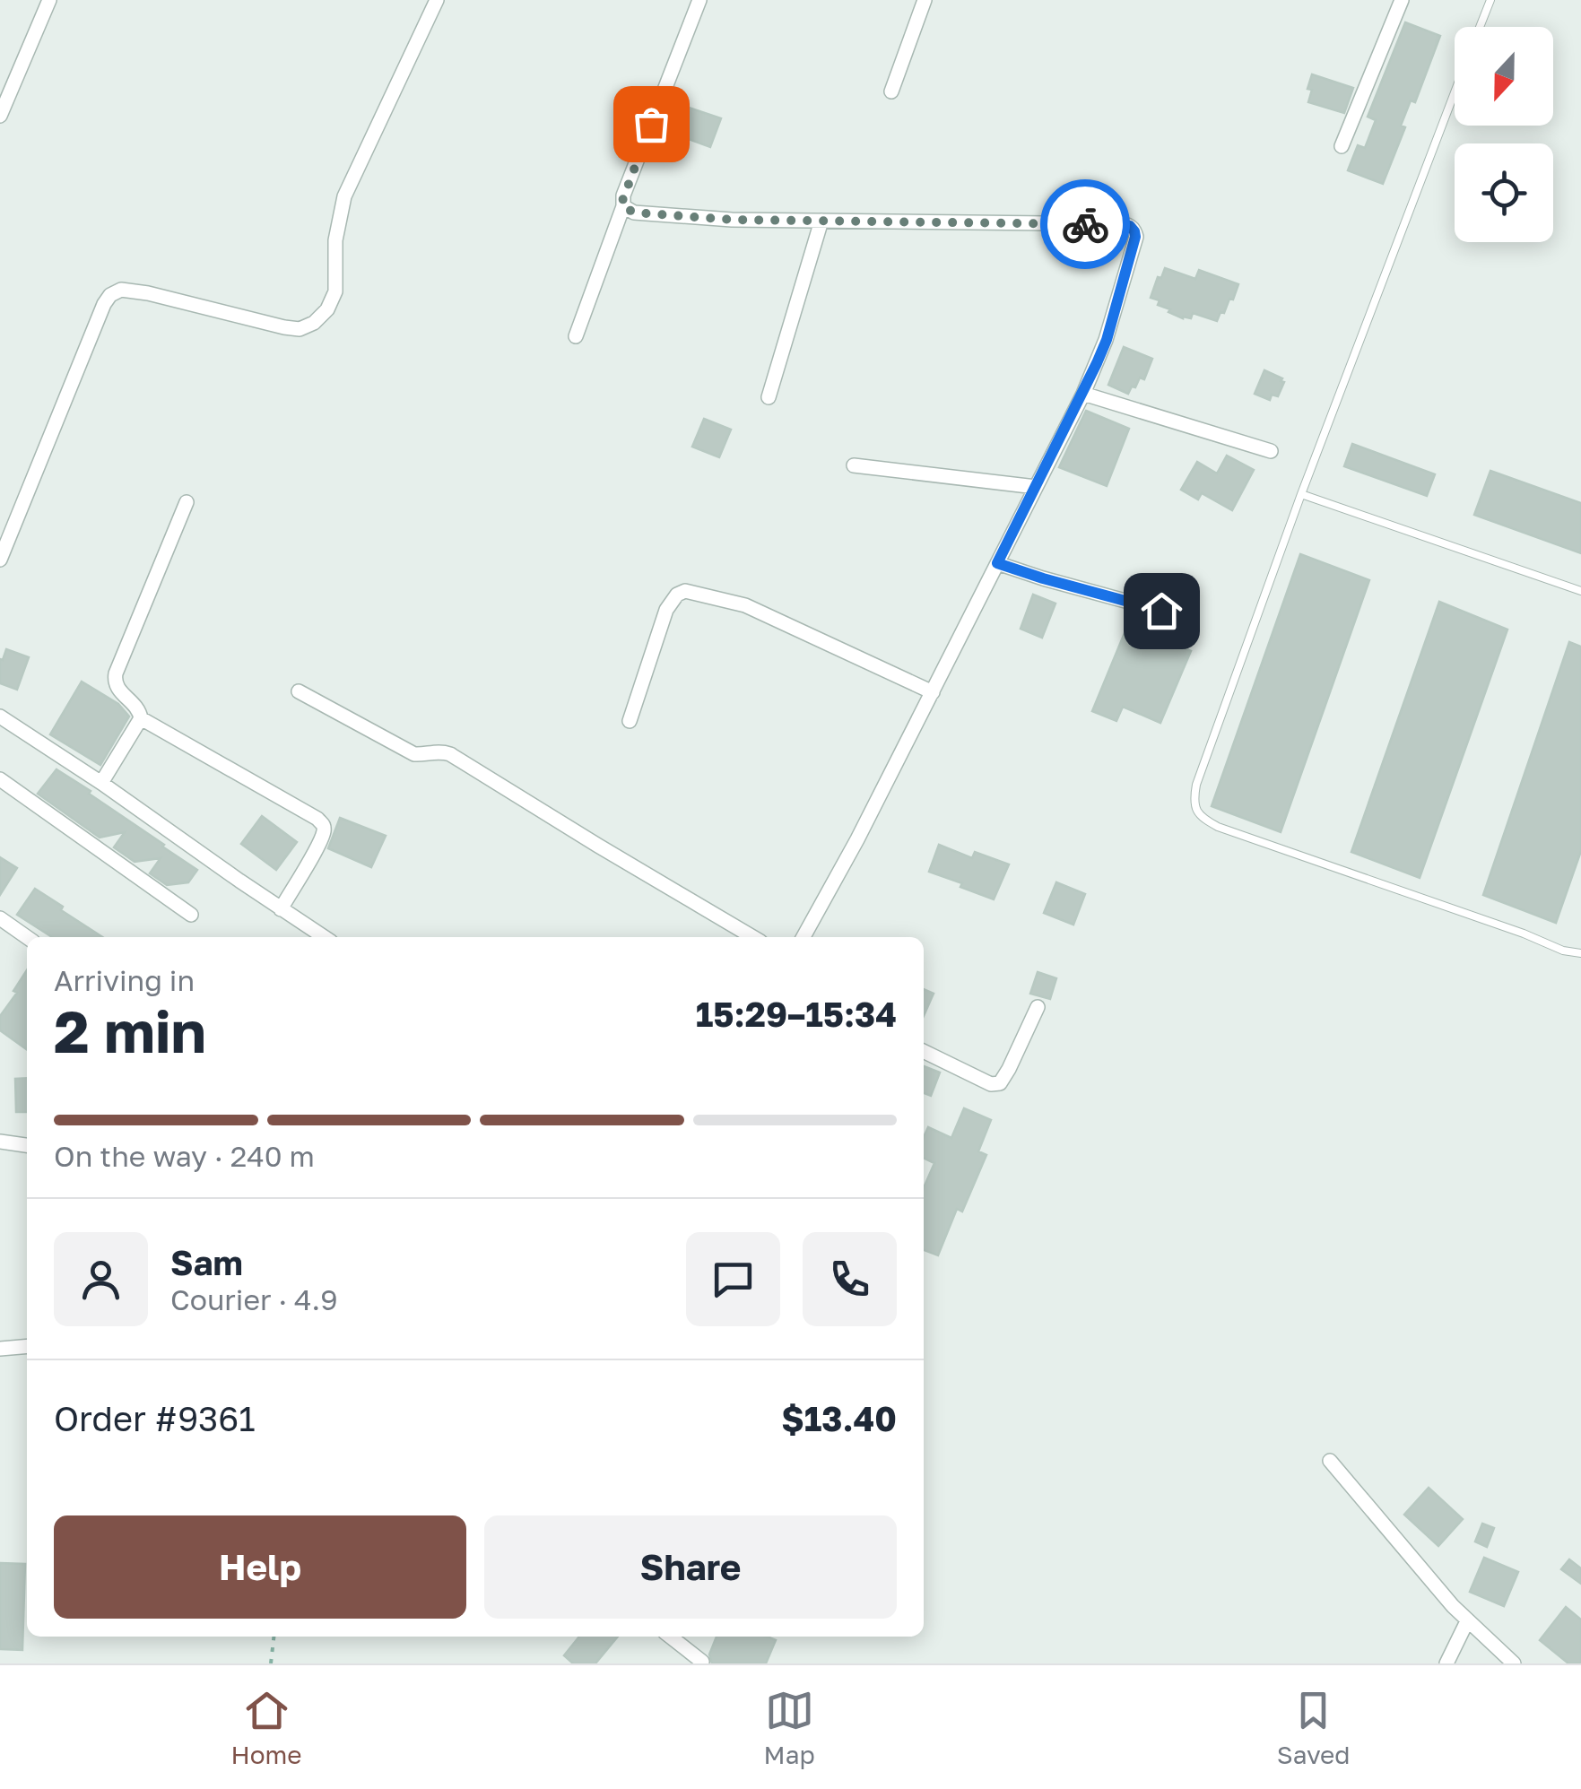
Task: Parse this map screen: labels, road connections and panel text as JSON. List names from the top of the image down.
{
  "north": "bottom",
  "page": {
    "heading": ["2 min", "Arriving in", "15:29–15:34"],
    "panel": [
      "Sam",
      "Courier · 4.9",
      "Order #9361",
      "$13.40"
    ],
    "bar": "On the way · 240 m",
    "buttons": ["Help", "Share"],
    "tabs": ["Home", "Map", "Saved"]
  }
}
